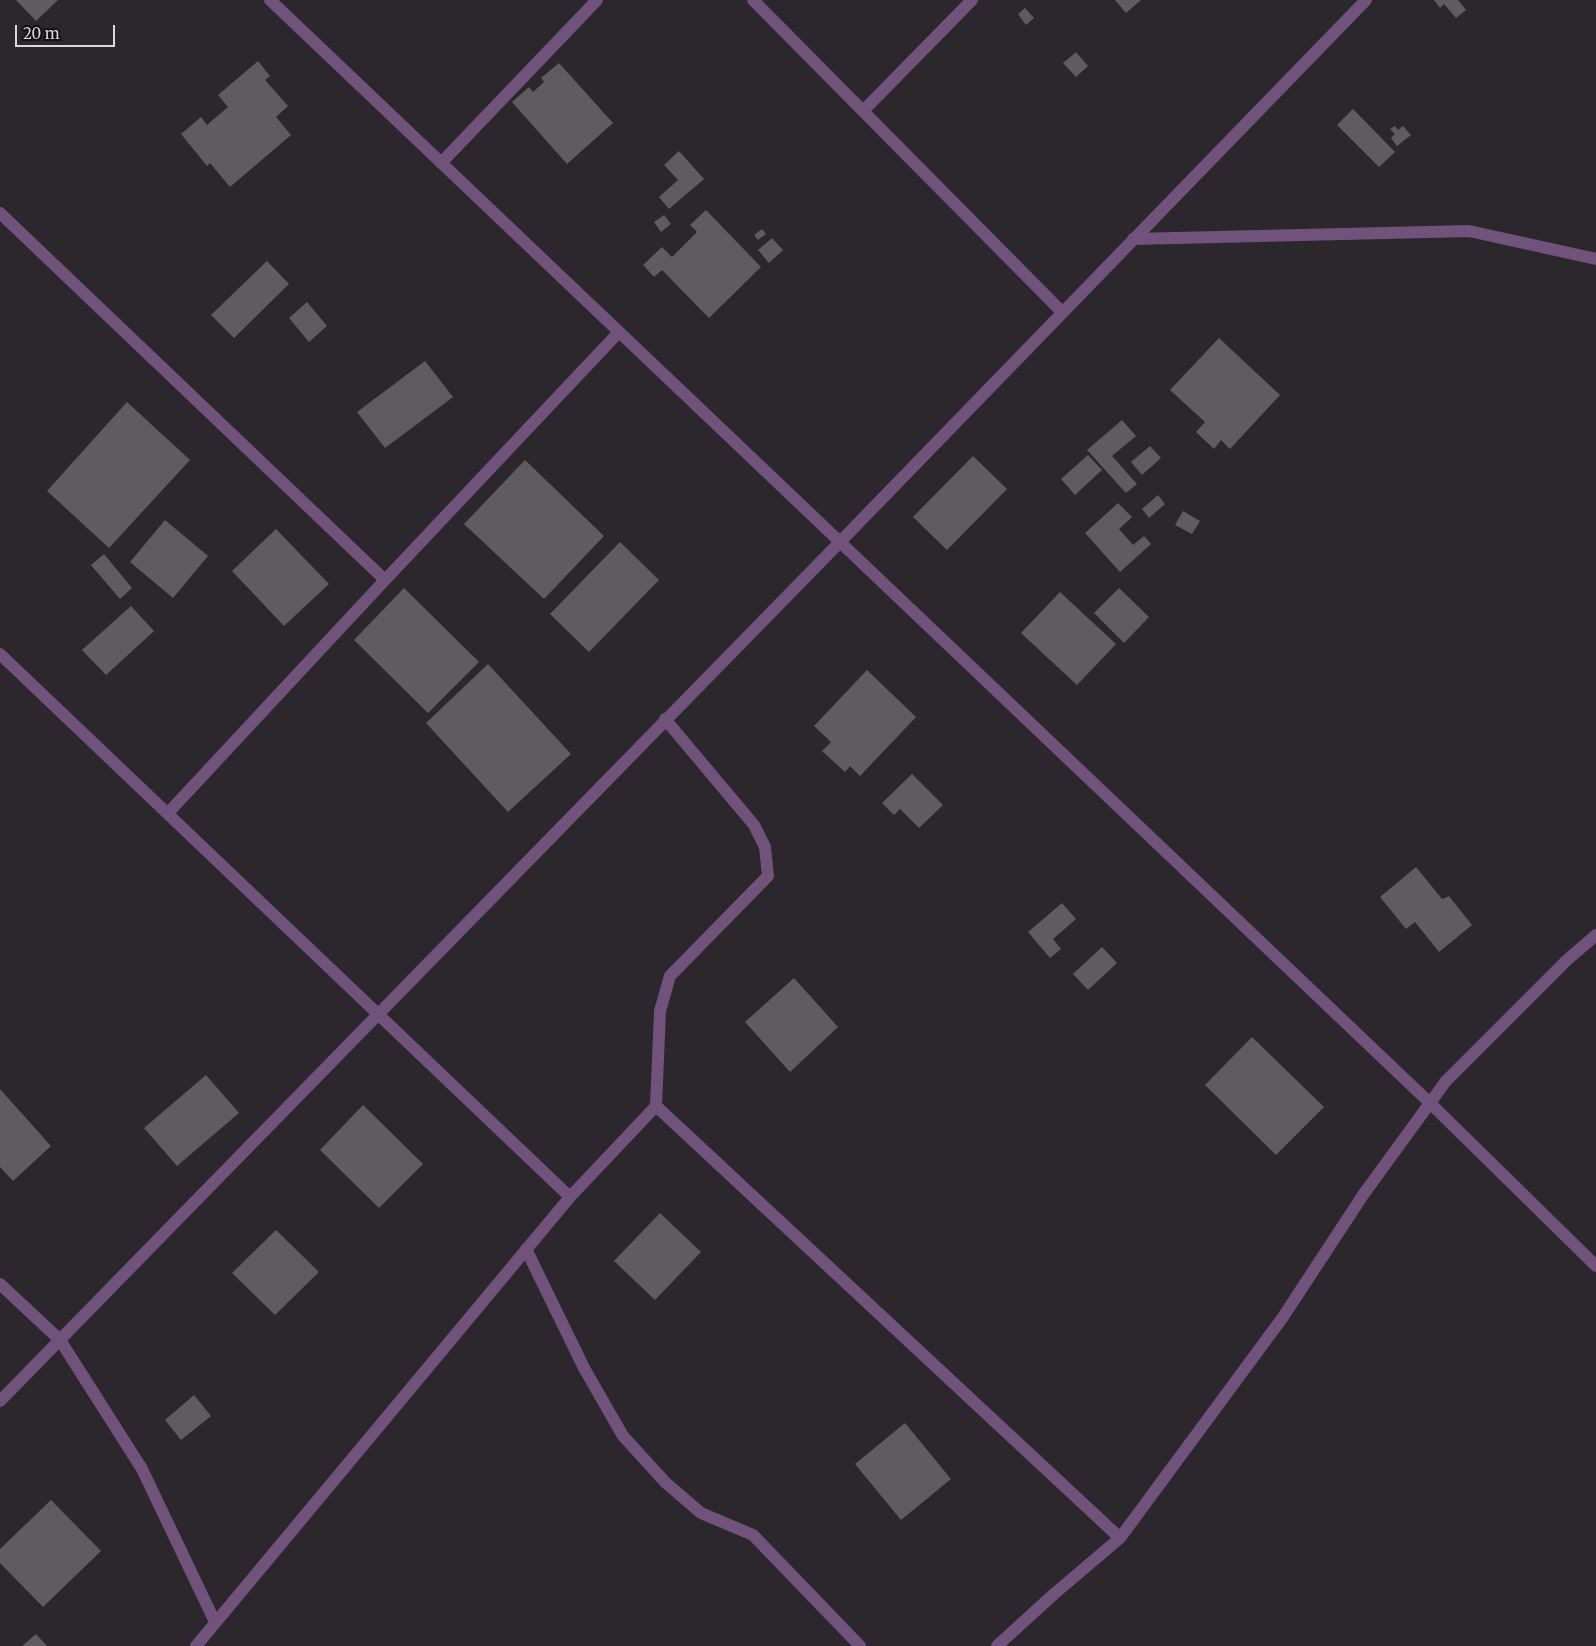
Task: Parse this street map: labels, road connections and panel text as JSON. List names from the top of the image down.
{
  "scale_bar": "20 m"
}
